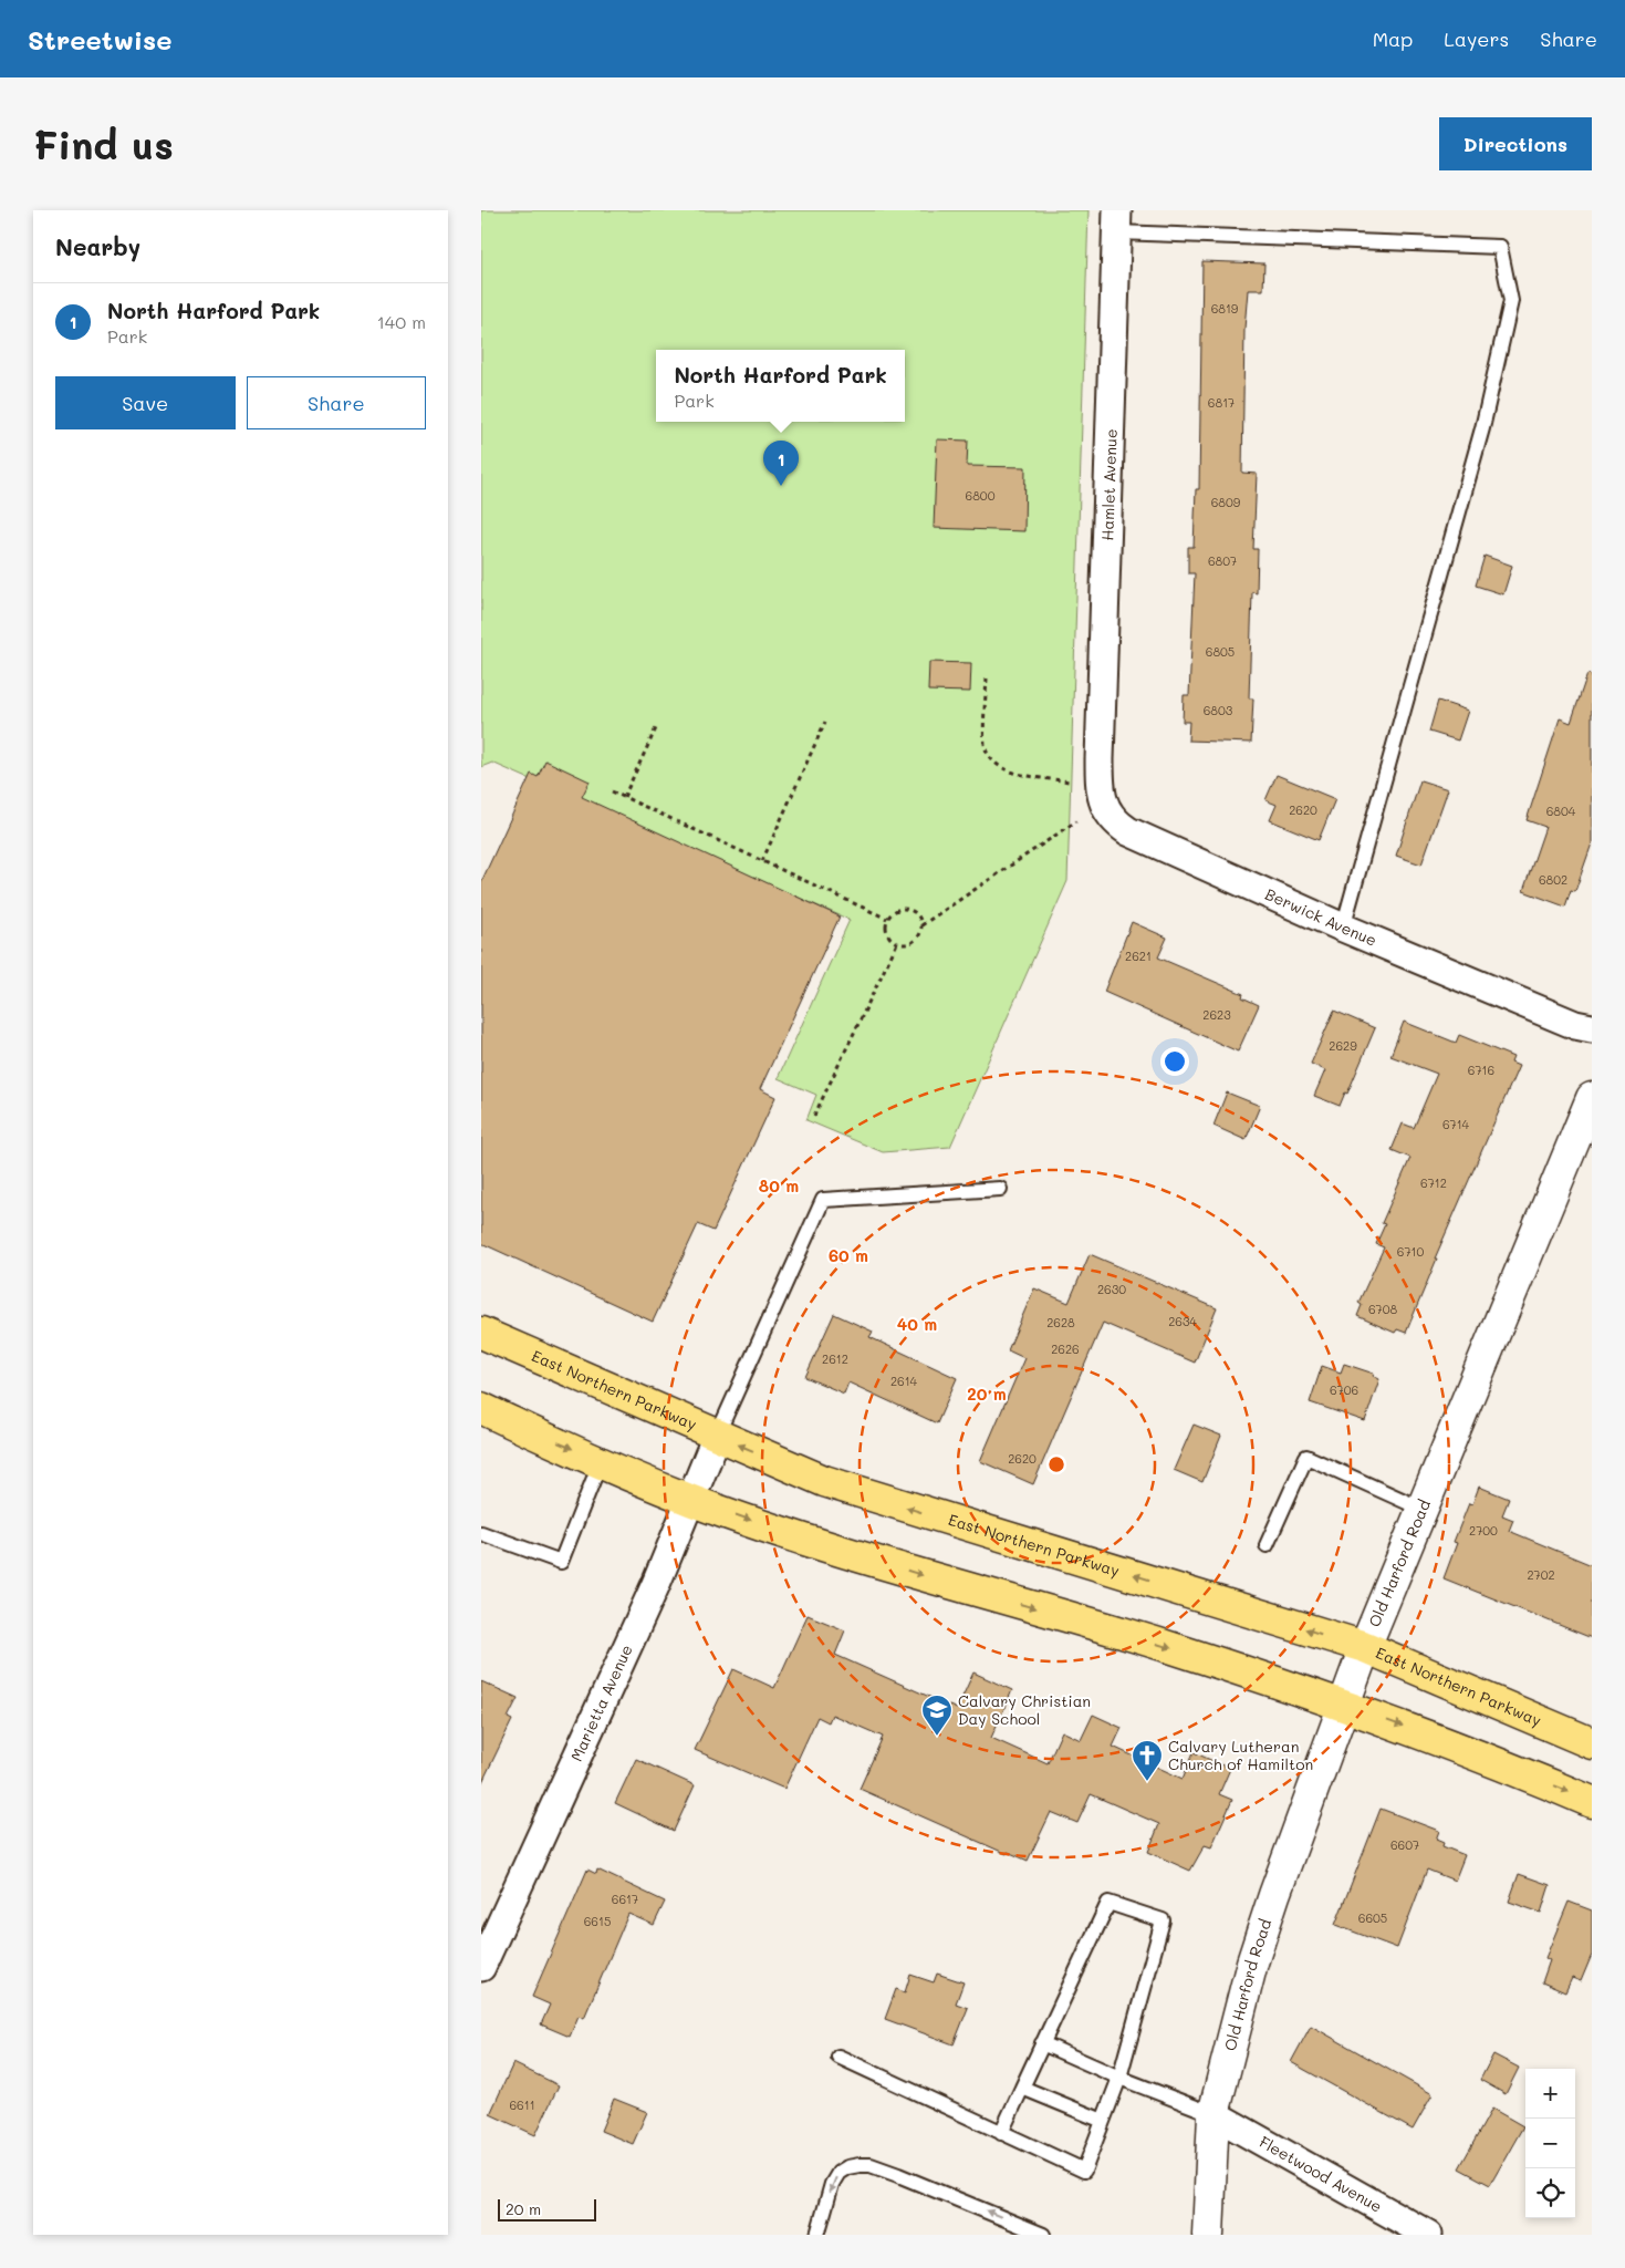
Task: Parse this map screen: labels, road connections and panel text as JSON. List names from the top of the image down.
{
  "streets": {
    "main road": ["East Northern Parkway"],
    "street": [
      "Hamlet Avenue",
      "Berwick Avenue",
      "Old Harford Road",
      "Marietta Avenue",
      "Fleetwood Avenue"
    ]
  },
  "crossings": [
    ["Hamlet Avenue", "Berwick Avenue"],
    ["East Northern Parkway", "Old Harford Road"],
    ["East Northern Parkway", "Marietta Avenue"],
    ["Old Harford Road", "Fleetwood Avenue"]
  ],
  "places": {
    "school or university": ["Calvary Christian Day School"],
    "church": ["Calvary Lutheran Church of Hamilton"]
  },
  "house_numbers": [
    "6819",
    "6817",
    "6800",
    "6809",
    "6807",
    "6805",
    "6803",
    "2620",
    "6804",
    "6802",
    "2621",
    "2623",
    "2629",
    "6716",
    "6714",
    "6712",
    "6710",
    "2630",
    "6708",
    "2634",
    "2628",
    "2626",
    "2612",
    "2614",
    "6706",
    "2620",
    "2700",
    "2702",
    "6607",
    "6617",
    "6605",
    "6615",
    "6611"
  ],
  "scale_bar": "20 m",
  "page": {
    "header": "Streetwise",
    "nav": ["Map", "Layers", "Share"],
    "buttons": [
      "Directions",
      ["Save", "Share"]
    ],
    "title": "Find us",
    "heading": "Nearby",
    "list": [
      {
        "mark": "1",
        "name": "North Harford Park",
        "note": "Park",
        "value": "140 m"
      }
    ],
    "popup": ["North Harford Park", "Park"],
    "pins": "1",
    "map_buttons": ["+", "−"],
    "scale": "20 m"
  },
  "rings": [
    "80 m",
    "60 m",
    "40 m",
    "20 m"
  ]
}
